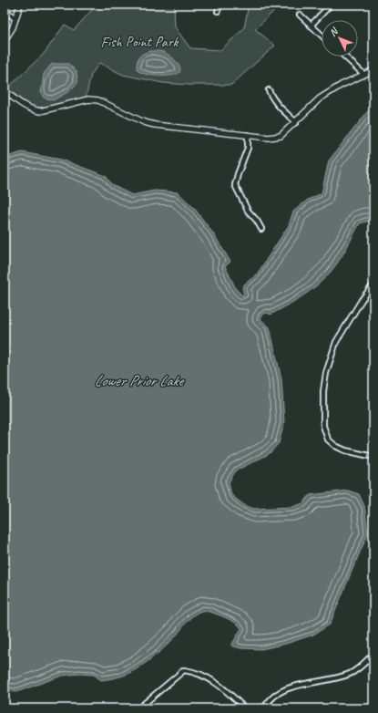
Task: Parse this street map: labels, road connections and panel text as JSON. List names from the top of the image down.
{
  "water": ["Lower Prior Lake"],
  "parks": ["Fish Point Park"],
  "north": "top left"
}
